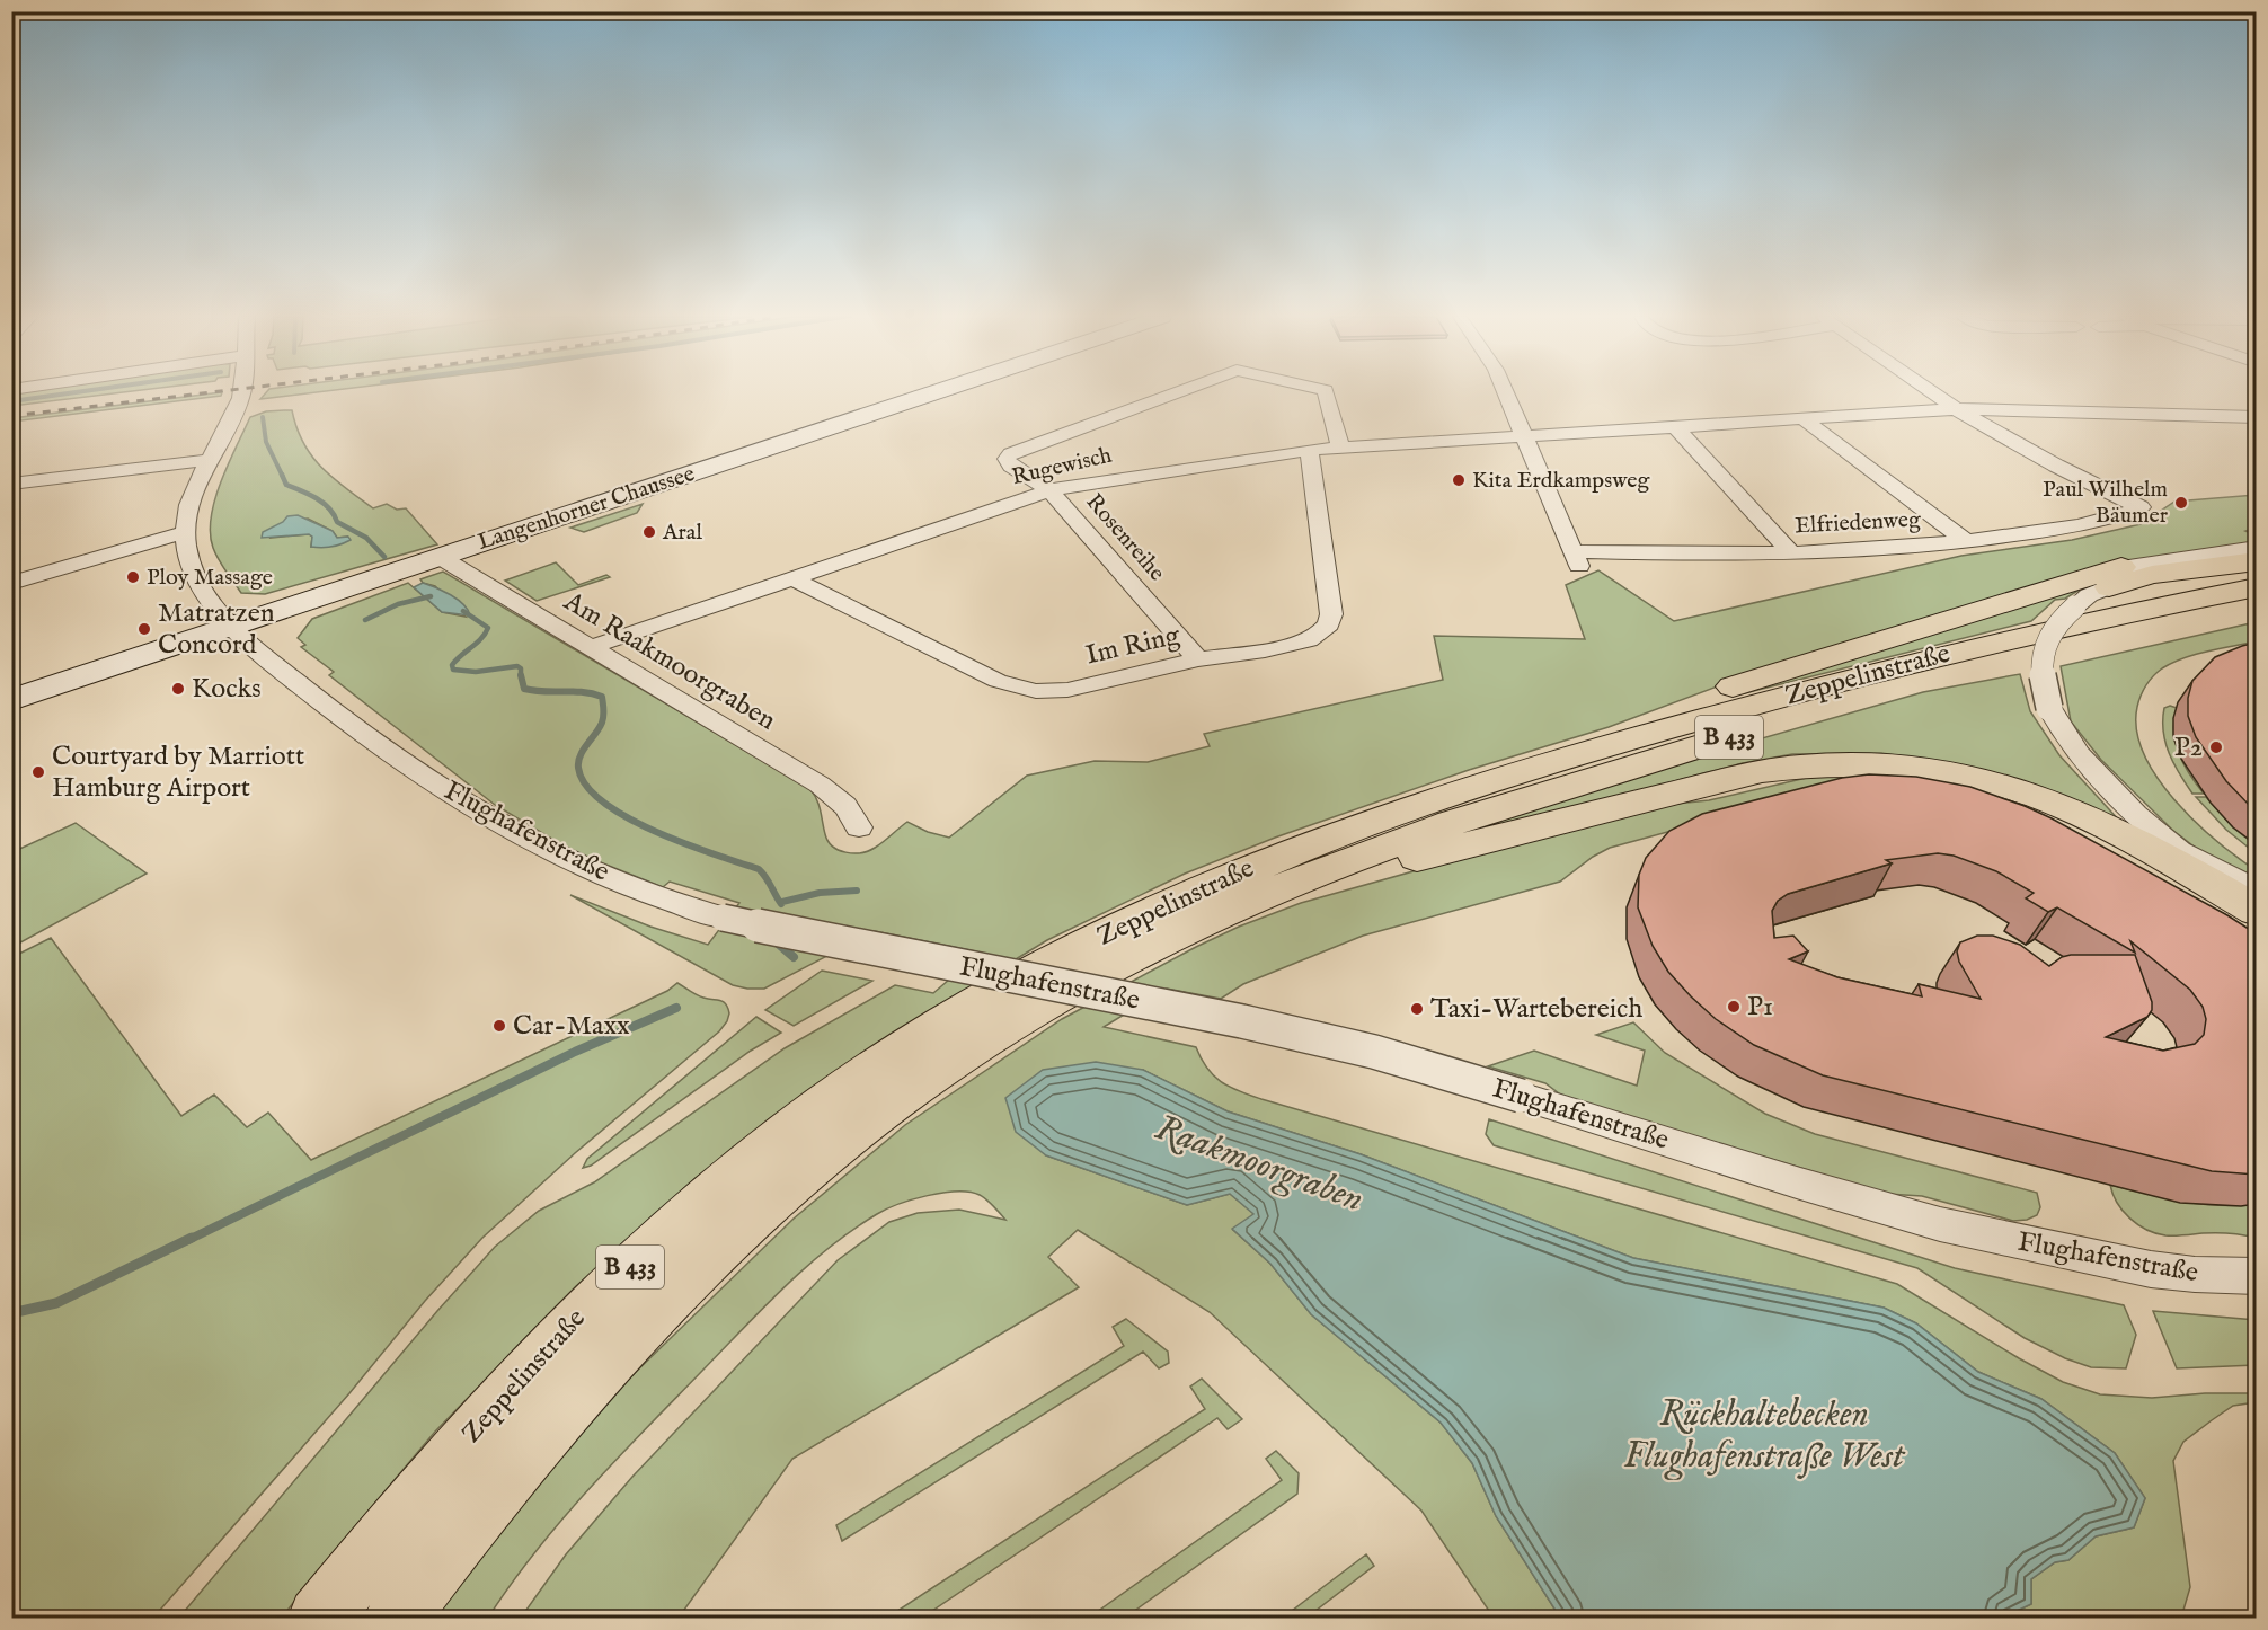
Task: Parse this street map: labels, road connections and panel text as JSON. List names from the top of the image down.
{
  "streets": {
    "highway": ["Zeppelinstraße", "B 433"],
    "main road": ["Langenhorner Chaussee"],
    "street": [
      "Rugewisch",
      "Elfriedenweg",
      "Rosenreihe",
      "Im Ring",
      "Am Raakmoorgraben",
      "Flughafenstraße"
    ]
  },
  "crossings": [
    ["Rugewisch", "Elfriedenweg"],
    ["Rugewisch", "Rosenreihe"],
    ["Rugewisch", "Im Ring"],
    ["Rugewisch", "Am Raakmoorgraben"],
    ["Langenhorner Chaussee", "Am Raakmoorgraben"],
    ["Langenhorner Chaussee", "Flughafenstraße"],
    ["Rosenreihe", "Im Ring"]
  ],
  "water": ["Raakmoorgraben", "Rückhaltebecken Flughafenstraße West"],
  "places": [
    "Kita Erdkampsweg",
    "Paul Wilhelm Bäumer",
    "Aral",
    "Ploy Massage",
    "Matratzen Concord",
    "Kocks",
    "P2",
    "Courtyard by Marriott Hamburg Airport",
    "P1",
    "Taxi-Wartebereich",
    "Car-Maxx"
  ]
}
